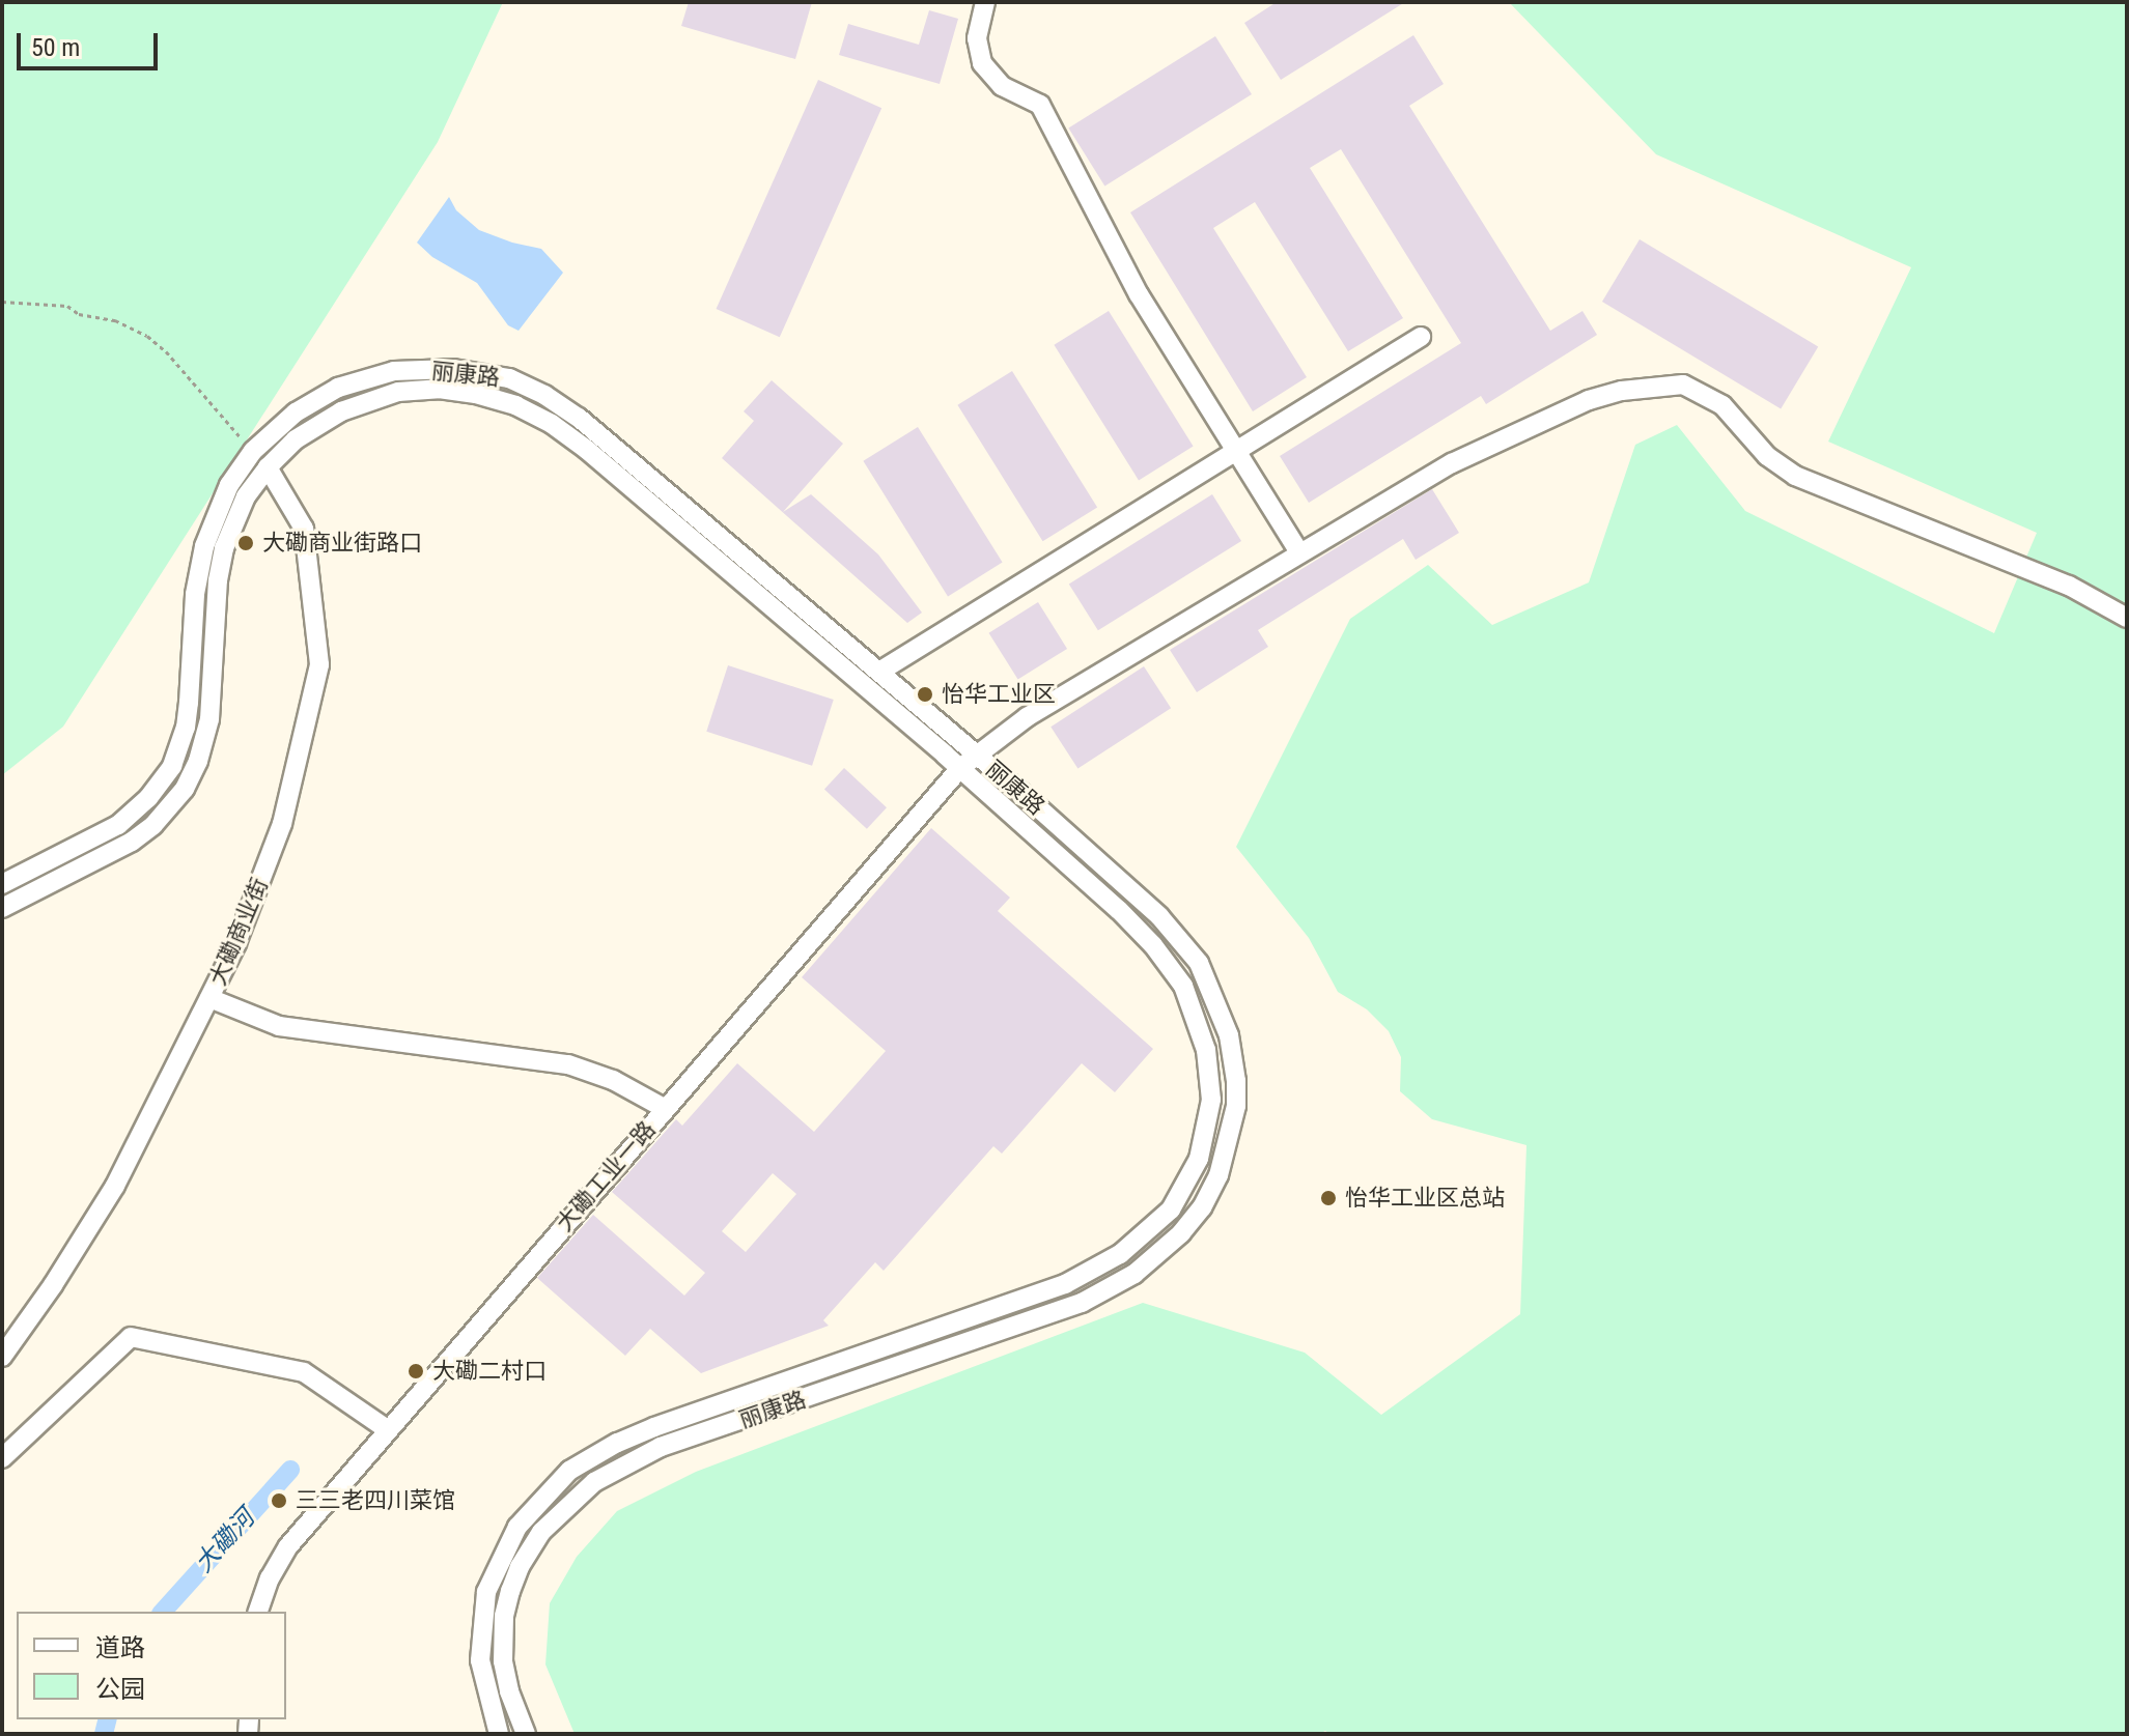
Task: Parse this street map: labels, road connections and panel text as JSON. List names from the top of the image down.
{
  "streets": {
    "street": ["丽康路", "大磡商业街", "大磡工业一路"]
  },
  "crossings": [
    ["丽康路", "大磡商业街"],
    ["丽康路", "大磡工业一路"]
  ],
  "water": ["大磡河"],
  "places": [
    "大磡商业街路口",
    "怡华工业区",
    "怡华工业区总站",
    "大磡二村口",
    "三三老四川菜馆"
  ],
  "legend": ["道路", "公园"],
  "scale_bar": "50 m"
}
